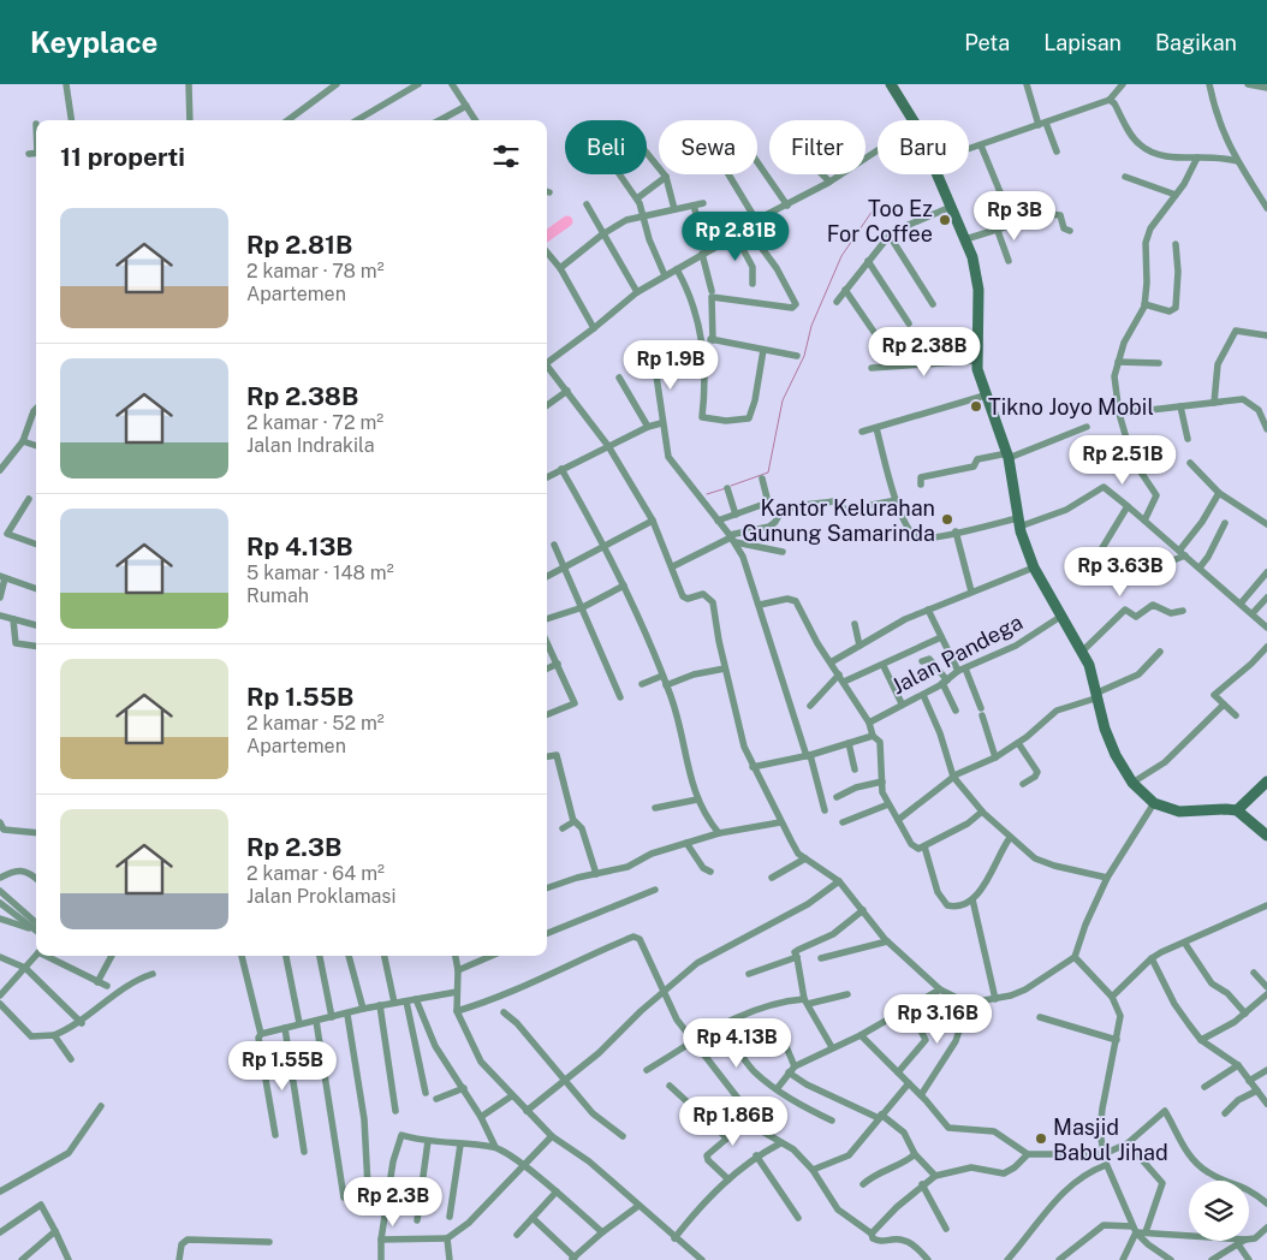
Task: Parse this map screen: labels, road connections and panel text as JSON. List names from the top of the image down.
{
  "streets": {
    "street": ["Jalan Pandega"]
  },
  "places": [
    "Too Ez For Coffee",
    "Tikno Joyo Mobil",
    "Kantor Kelurahan Gunung Samarinda",
    "Masjid Babul Jihad"
  ],
  "page": {
    "header": "Keyplace",
    "nav": ["Peta", "Lapisan", "Bagikan"],
    "chip": [
      "Beli",
      "Sewa",
      "Filter",
      "Baru"
    ],
    "heading": "11 properti",
    "price": [
      "Rp 3B",
      "Rp 2.81B",
      "Rp 2.38B",
      "Rp 1.9B",
      "Rp 2.51B",
      "Rp 3.63B",
      "Rp 3.16B",
      "Rp 4.13B",
      "Rp 1.55B",
      "Rp 1.86B",
      "Rp 2.3B"
    ],
    "list": [
      {
        "name": "Rp 2.81B",
        "note": "2 kamar · 78 m² · Apartemen"
      },
      {
        "name": "Rp 2.38B",
        "note": "2 kamar · 72 m² · Jalan Indrakila"
      },
      {
        "name": "Rp 4.13B",
        "note": "5 kamar · 148 m² · Rumah"
      },
      {
        "name": "Rp 1.55B",
        "note": "2 kamar · 52 m² · Apartemen"
      },
      {
        "name": "Rp 2.3B",
        "note": "2 kamar · 64 m² · Jalan Proklamasi"
      }
    ]
  }
}
